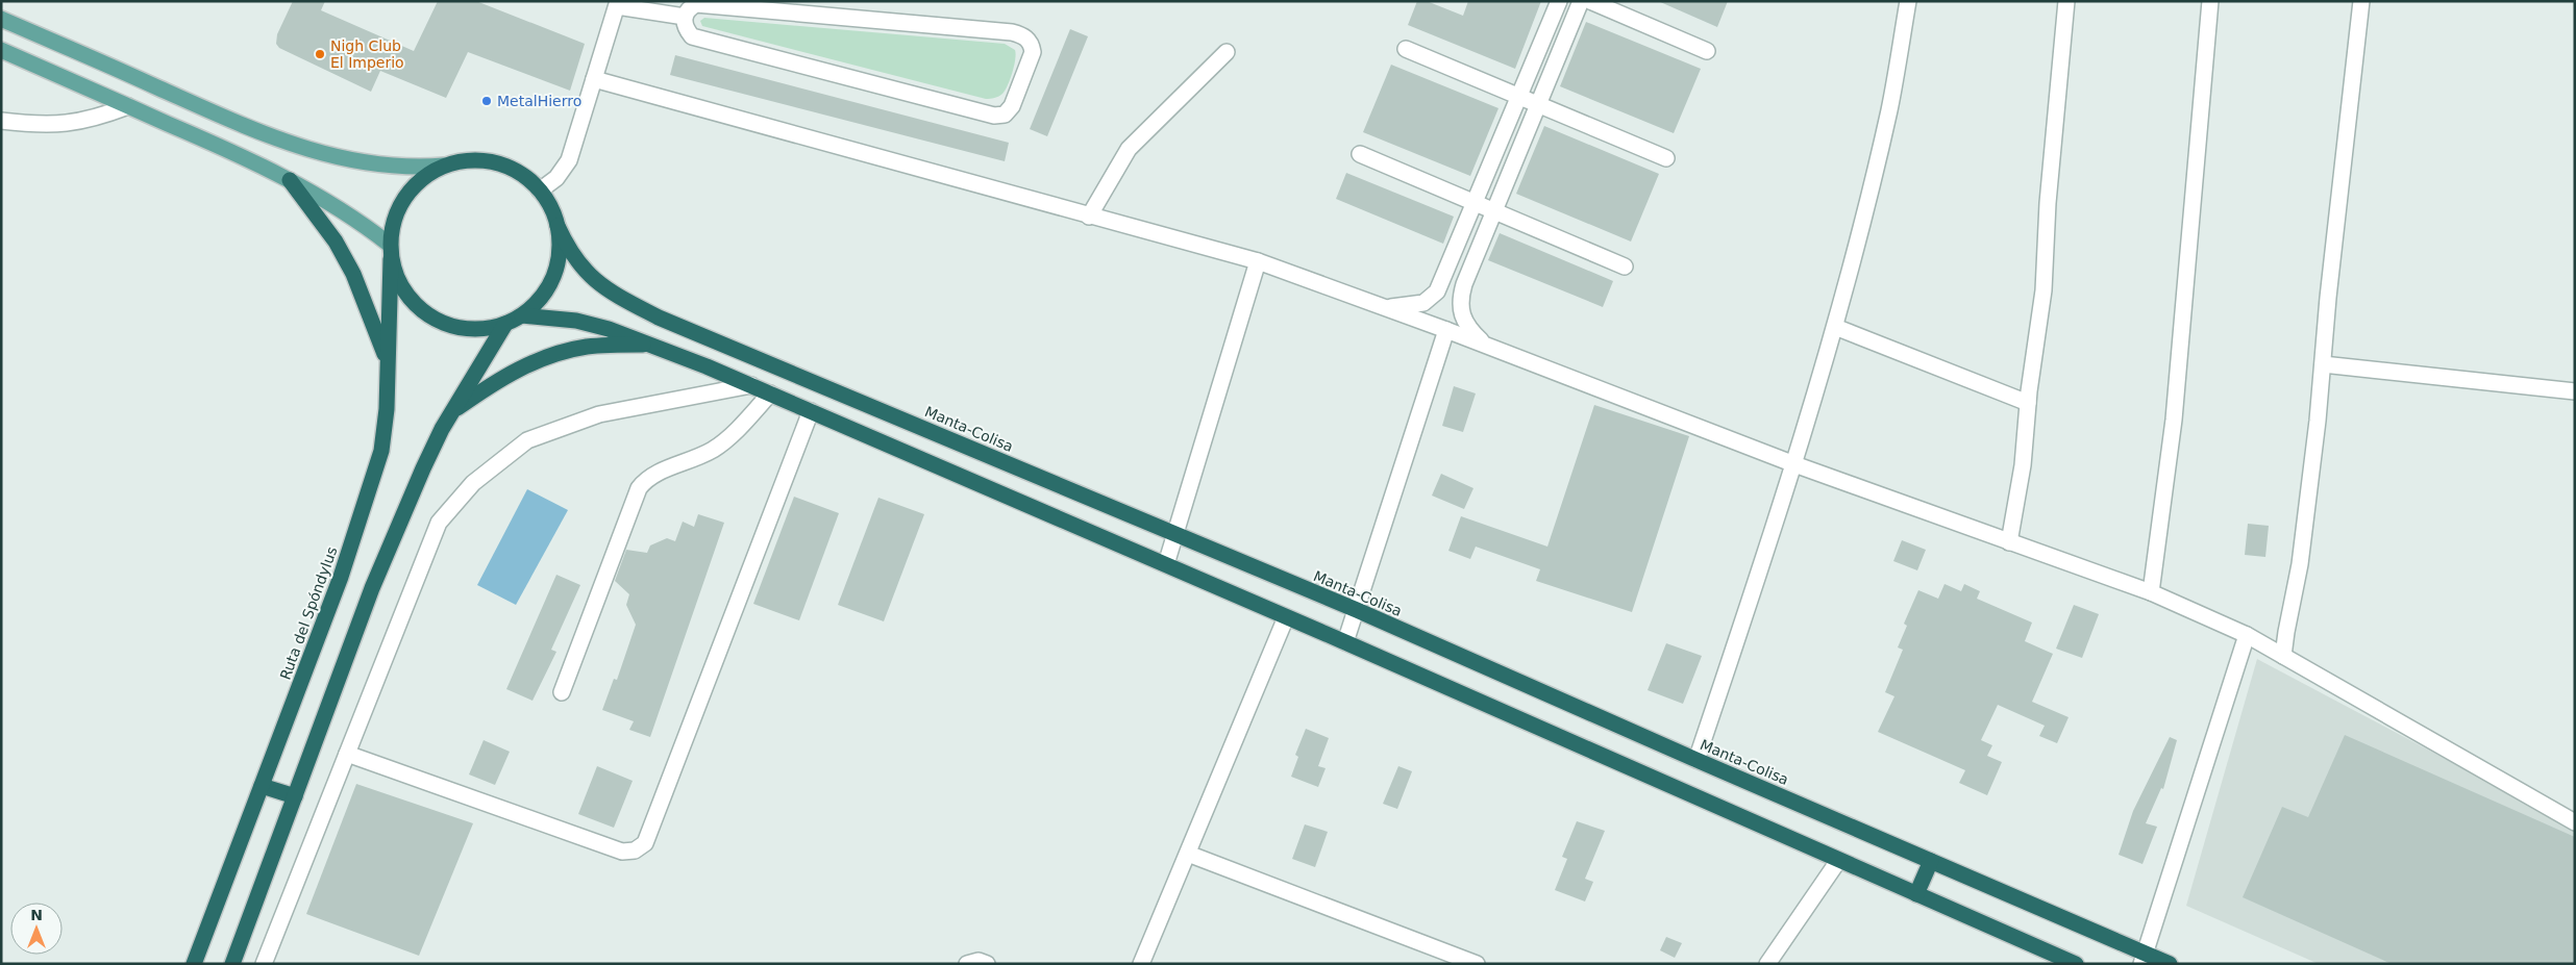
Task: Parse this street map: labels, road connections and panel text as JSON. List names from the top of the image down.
{
  "streets": {
    "highway": ["Manta-Colisa", "Ruta del Spóndylus"]
  },
  "crossings": [
    ["Manta-Colisa", "Ruta del Spóndylus"]
  ],
  "places": ["Nigh Club El Imperio", "MetalHierro"],
  "north": "top"
}
